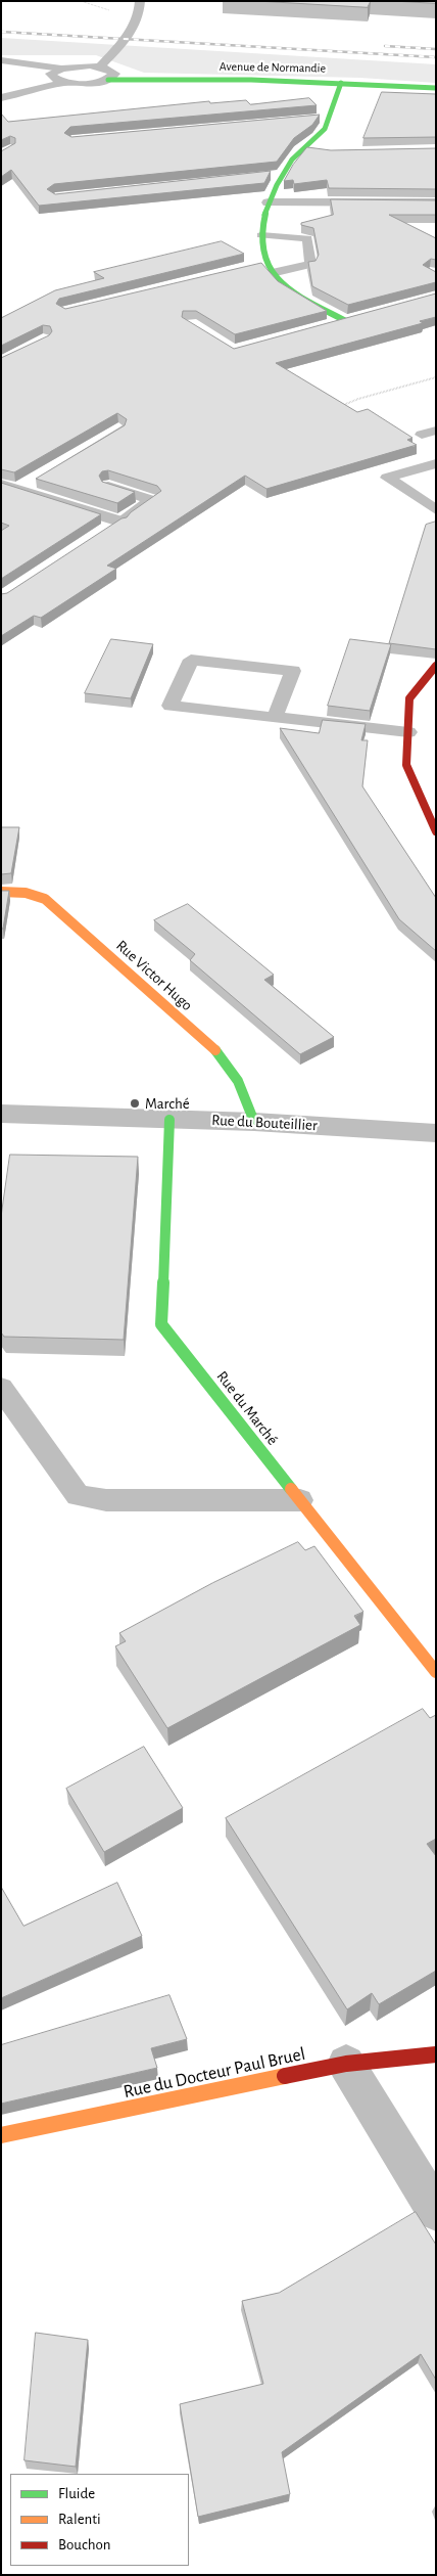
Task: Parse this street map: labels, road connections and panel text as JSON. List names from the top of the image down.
{
  "streets": {
    "street": [
      "Avenue de Normandie",
      "Rue Victor Hugo",
      "Rue du Bouteillier",
      "Rue du Marché",
      "Rue du Docteur Paul Bruel"
    ]
  },
  "crossings": [
    ["Rue Victor Hugo", "Rue du Bouteillier"],
    ["Rue du Bouteillier", "Rue du Marché"]
  ],
  "places": ["Marché"],
  "legend": ["Fluide", "Ralenti", "Bouchon"]
}
